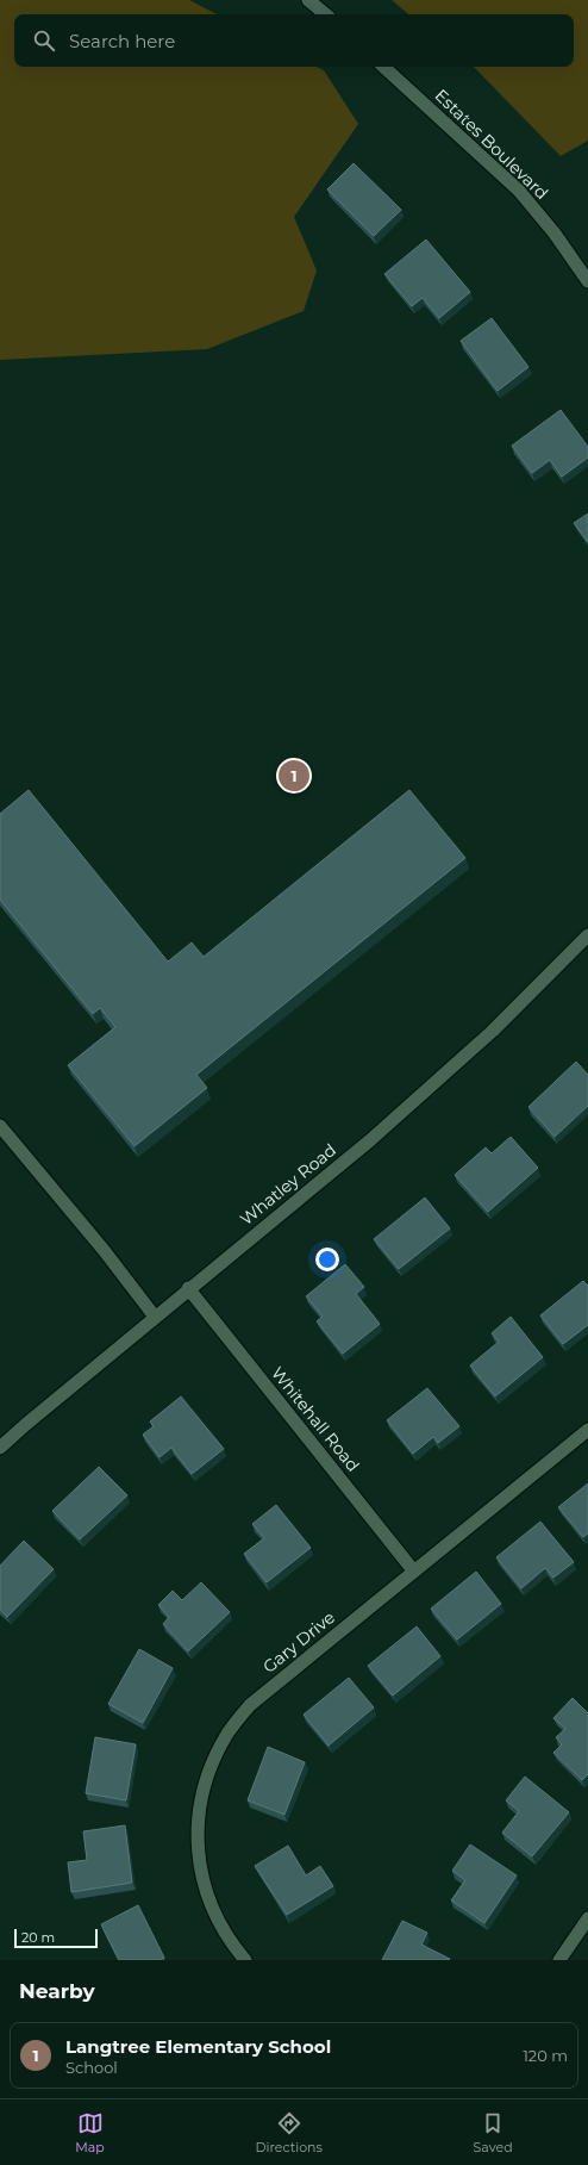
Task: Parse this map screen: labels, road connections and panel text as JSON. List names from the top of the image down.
{
  "streets": {
    "street": [
      "Estates Boulevard",
      "Whatley Road",
      "Whitehall Road",
      "Gary Drive"
    ]
  },
  "crossings": [
    ["Whatley Road", "Whitehall Road"],
    ["Whitehall Road", "Gary Drive"]
  ],
  "scale_bar": "20 m",
  "page": {
    "search": "Search here",
    "pins": "1",
    "scale": "20 m",
    "heading": "Nearby",
    "list": [
      {
        "mark": "1",
        "name": "Langtree Elementary School",
        "note": "School",
        "value": "120 m"
      }
    ],
    "nav": ["Map", "Directions", "Saved"]
  }
}
